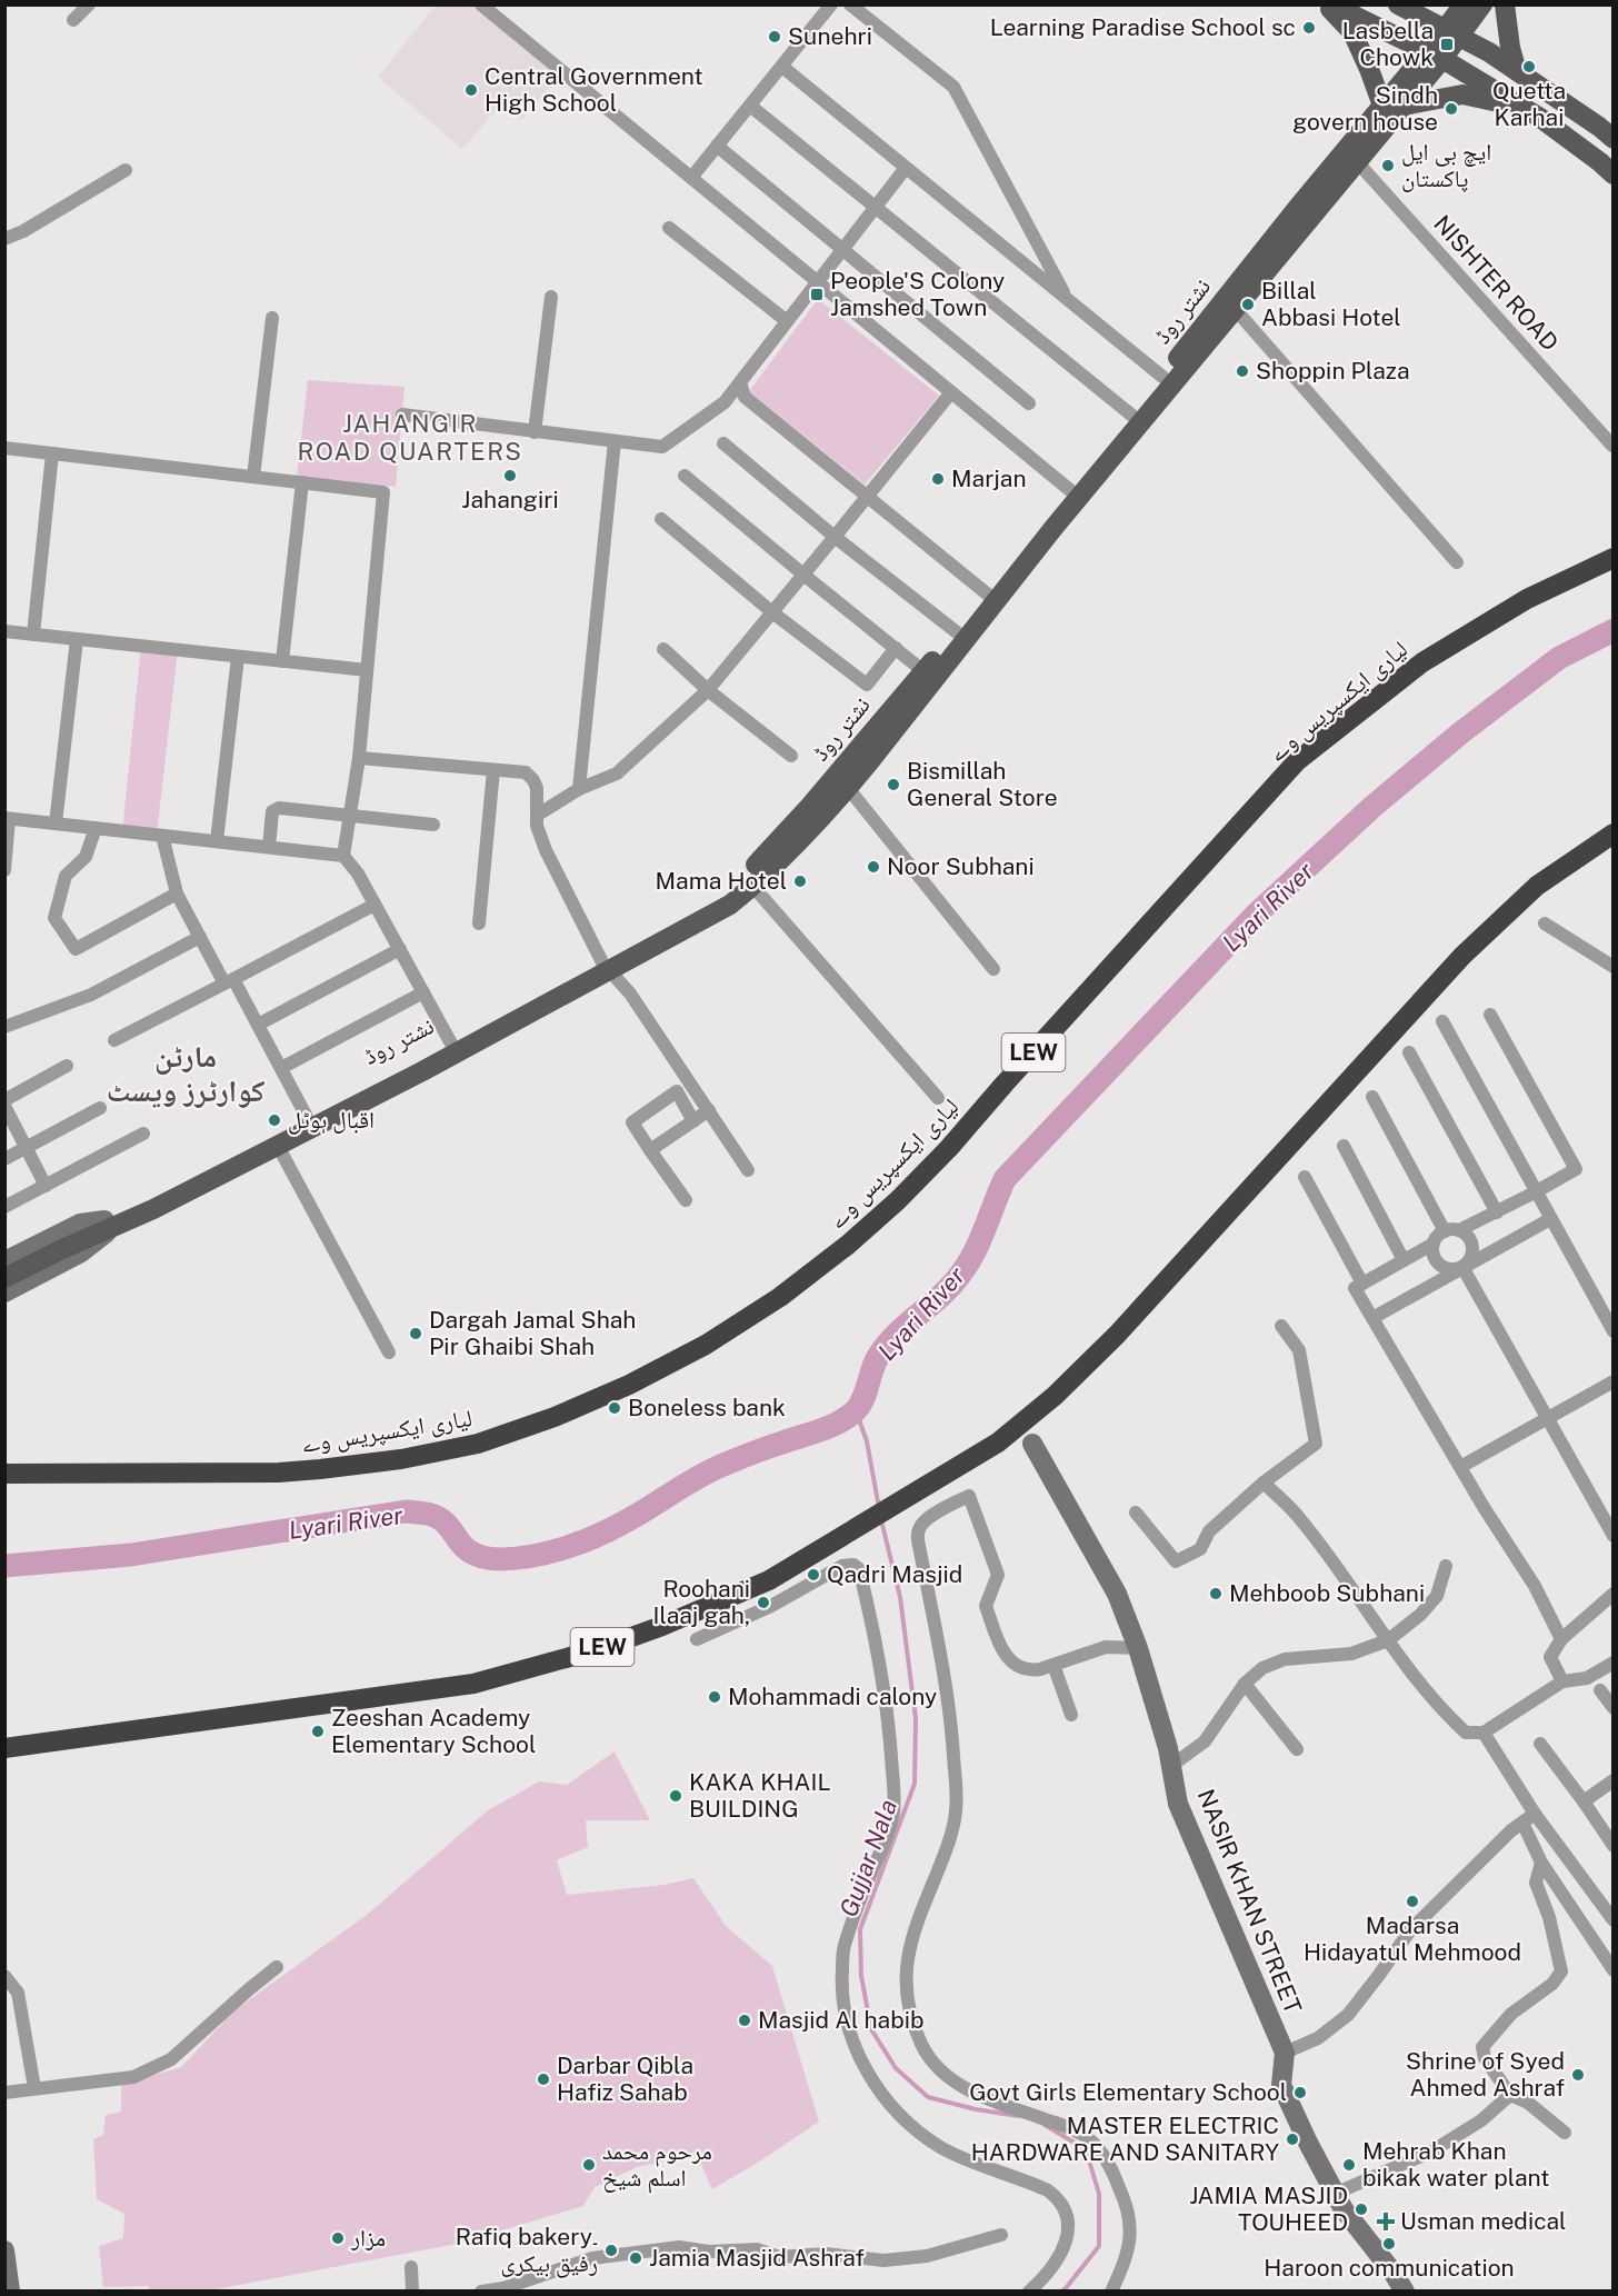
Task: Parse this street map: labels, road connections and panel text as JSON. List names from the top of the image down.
{
  "streets": {
    "highway": ["لیاری ایکسپریس وے", "LEW"],
    "main road": ["نشتر روڈ"],
    "street": ["NISHTER ROAD", "NASIR KHAN STREET"]
  },
  "crossings": [
    ["NISHTER ROAD", "نشتر روڈ"]
  ],
  "districts": ["JAHANGIR ROAD QUARTERS", "مارٹن کوارٹرز ویسٹ"],
  "water": ["Lyari River", "Gujjar Nala"],
  "places": {
    "other": [
      "Learning Paradise School sc",
      "Sunehri",
      "Quetta Karhai",
      "Central Government High School",
      "Sindh govern house",
      "ایچ بی ایل پاکستان",
      "Billal Abbasi Hotel",
      "Shoppin Plaza",
      "Jahangiri",
      "Marjan",
      "Bismillah General Store",
      "Noor Subhani",
      "Mama Hotel",
      "اقبال ہوٹل",
      "Dargah Jamal Shah Pir Ghaibi Shah",
      "Boneless bank",
      "Qadri Masjid",
      "Mehboob Subhani",
      "Roohani Ilaaj gah,",
      "Mohammadi calony",
      "Zeeshan Academy Elementary School",
      "KAKA KHAIL BUILDING",
      "Madarsa Hidayatul Mehmood",
      "Masjid Al habib",
      "Shrine of Syed Ahmed Ashraf",
      "Darbar Qibla Hafiz Sahab",
      "Govt Girls Elementary School",
      "MASTER ELECTRIC HARDWARE AND SANITARY",
      "مرحوم محمد اسلم شیخ",
      "Mehrab Khan bikak water plant",
      "JAMIA MASJID TOUHEED",
      "مزار",
      "Haroon communication",
      "Rafiq bakery۔ رفیق بیکری",
      "Jamia Masjid Ashraf"
    ],
    "transit": ["Lasbella Chowk", "People'S Colony Jamshed Town"],
    "health": ["Usman medical"]
  }
}
